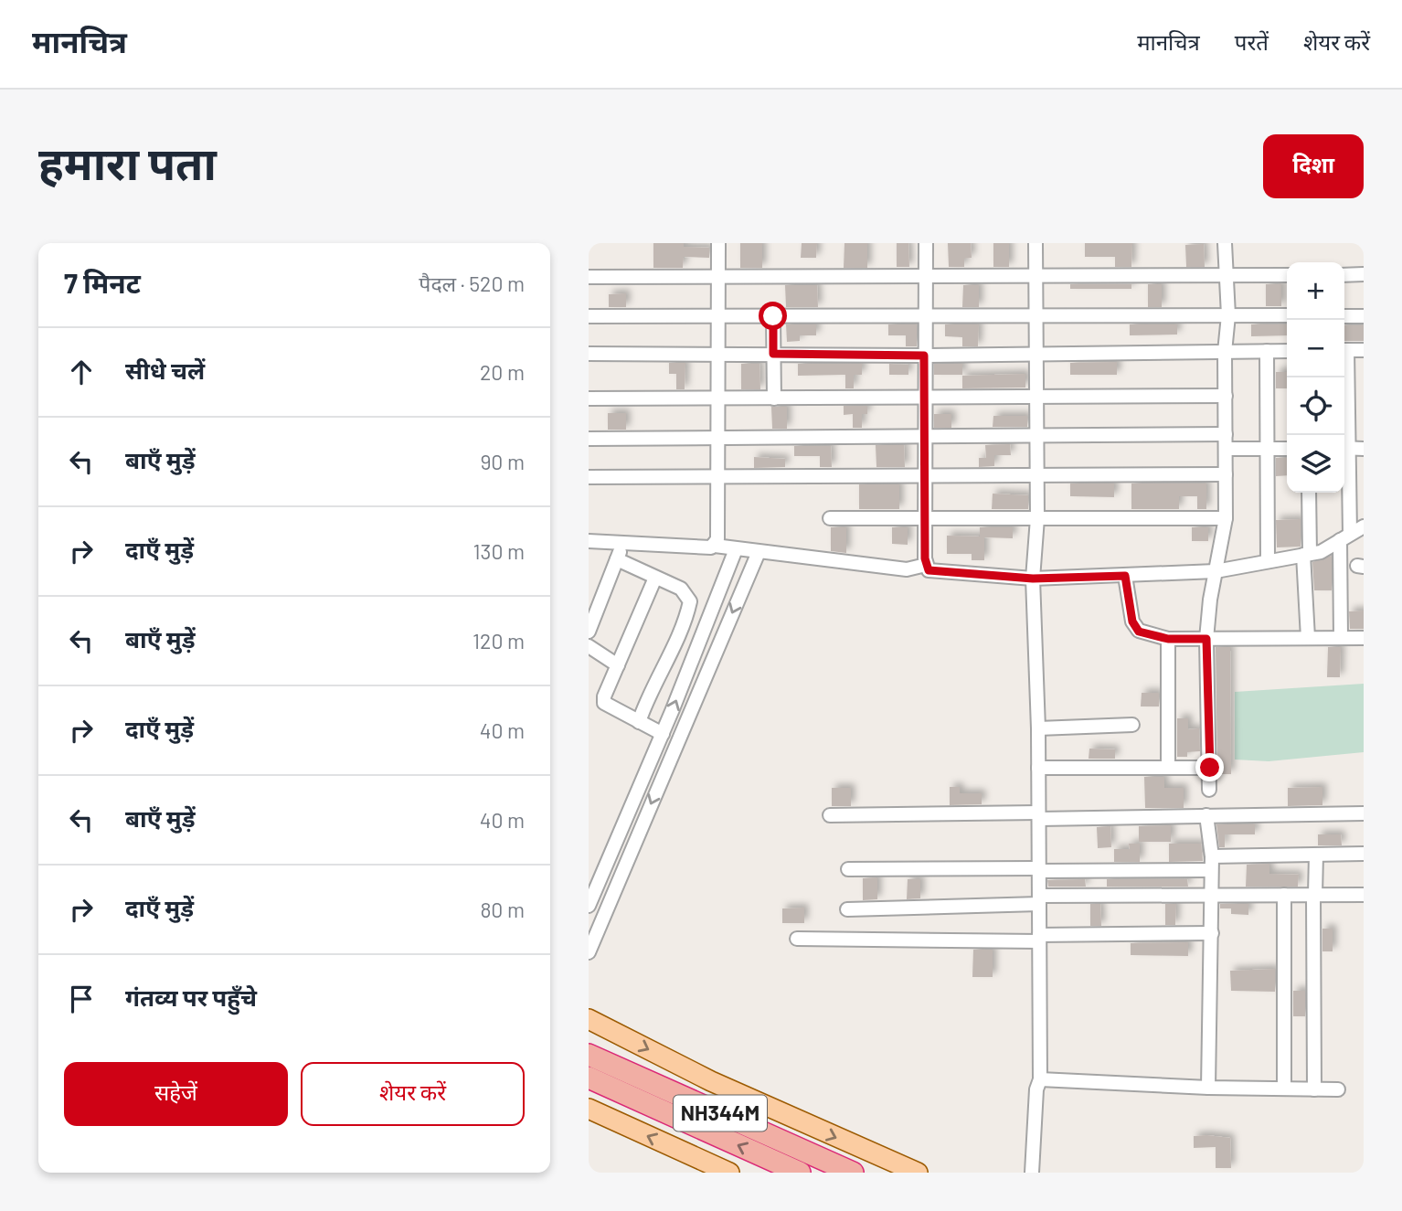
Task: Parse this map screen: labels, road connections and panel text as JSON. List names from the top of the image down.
{
  "streets": {
    "highway": ["NH344M"]
  },
  "page": {
    "header": "मानचित्र",
    "nav": ["मानचित्र", "परतें", "शेयर करें"],
    "buttons": [
      "दिशा",
      ["सहेजें", "शेयर करें"]
    ],
    "title": "हमारा पता",
    "heading": ["7 मिनट", "पैदल · 520 m"],
    "map_buttons": ["+", "−"],
    "list": [
      ["सीधे चलें", "20 m"],
      ["बाएँ मुड़ें", "90 m"],
      ["दाएँ मुड़ें", "130 m"],
      ["बाएँ मुड़ें", "120 m"],
      ["दाएँ मुड़ें", "40 m"],
      ["बाएँ मुड़ें", "40 m"],
      ["दाएँ मुड़ें", "80 m"],
      "गंतव्य पर पहुँचे"
    ]
  }
}
